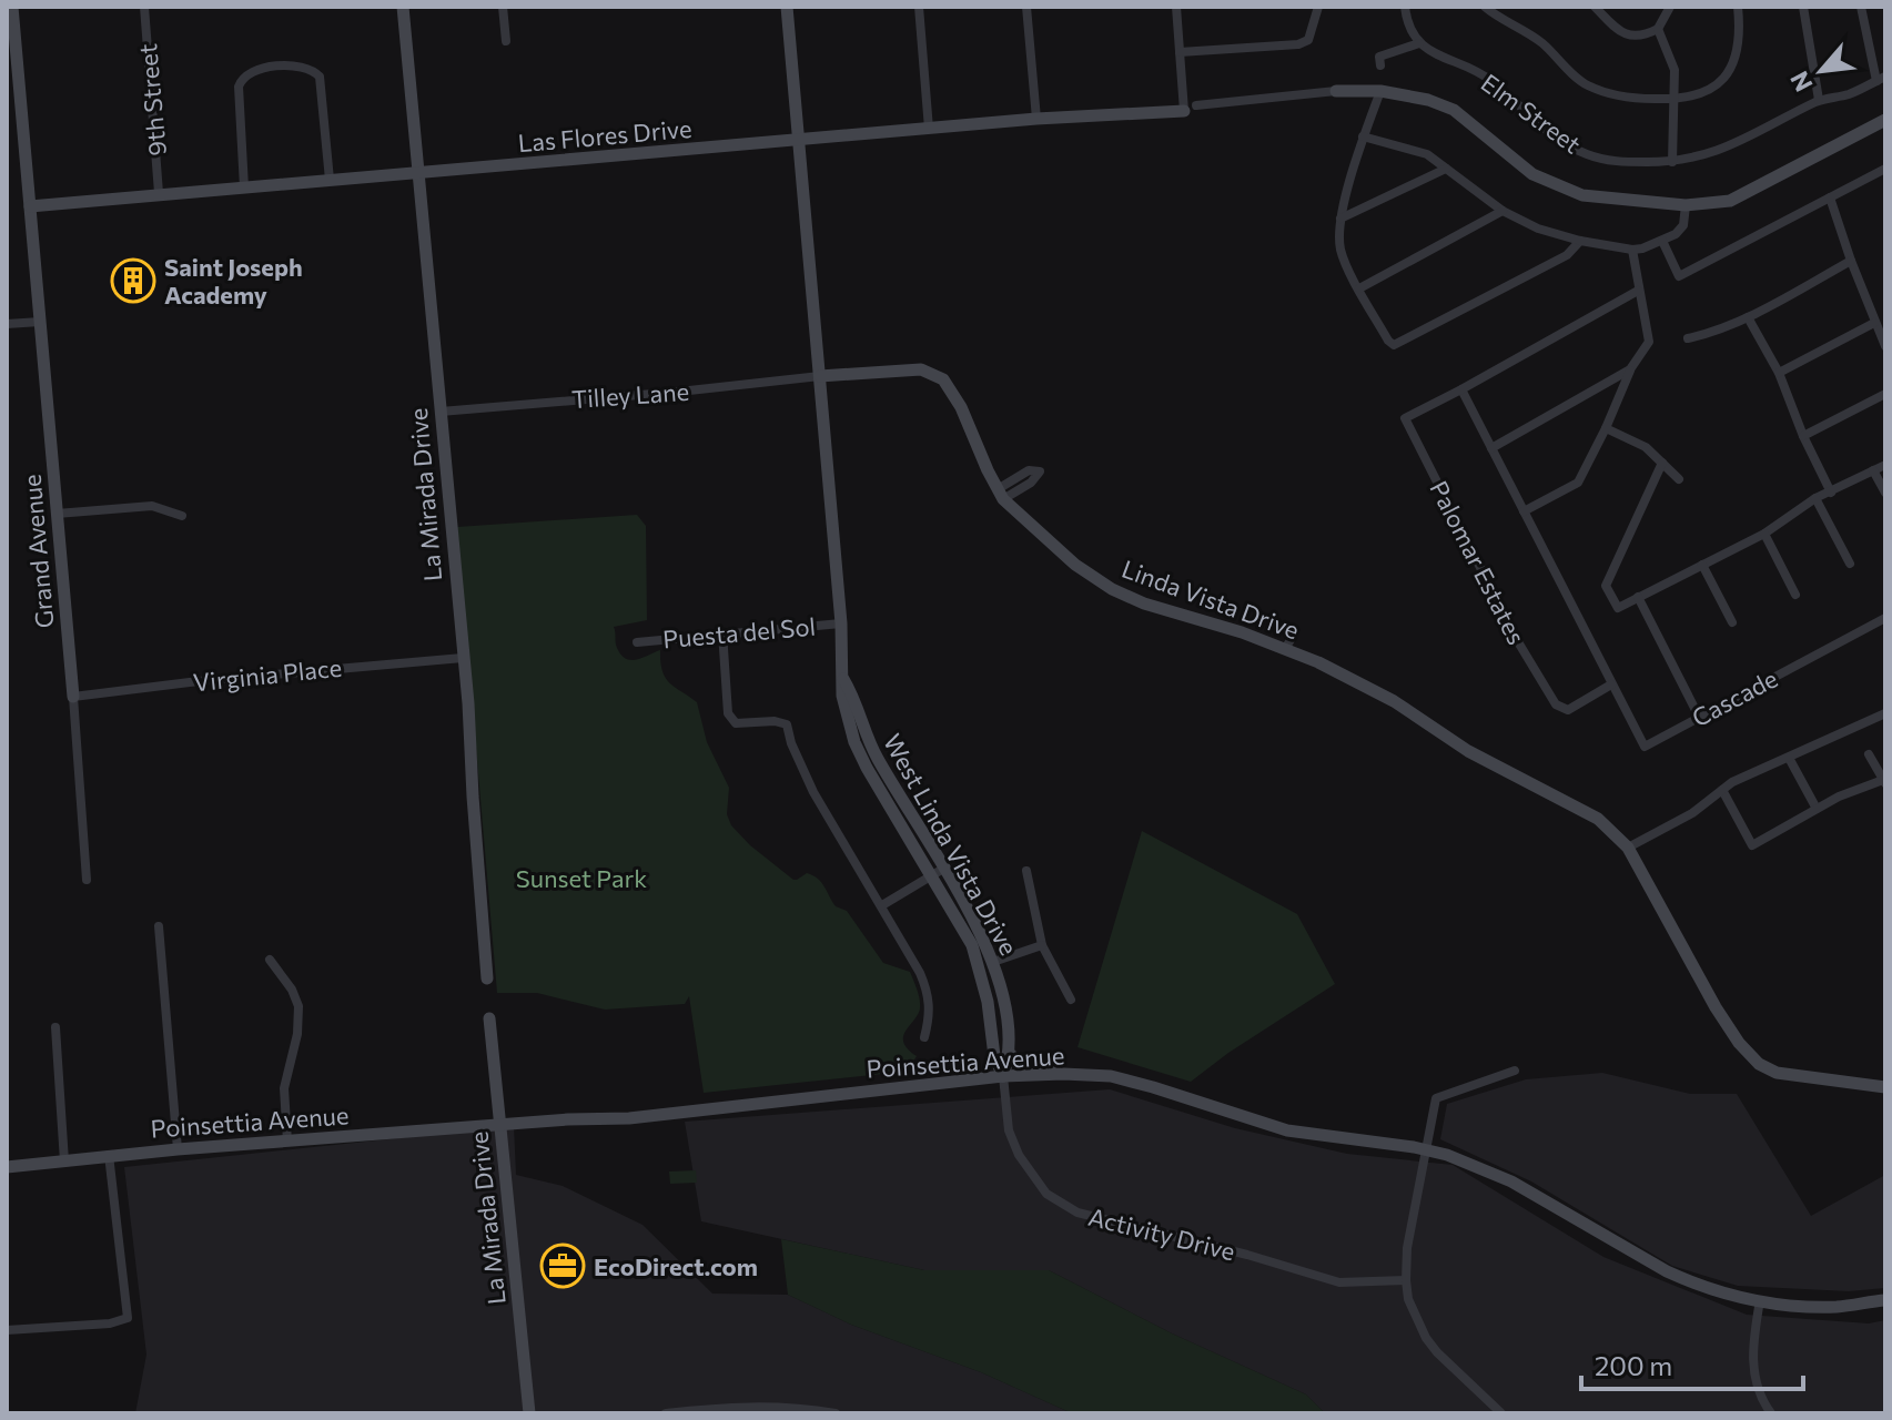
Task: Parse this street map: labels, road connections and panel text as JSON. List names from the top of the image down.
{
  "streets": {
    "street": [
      "9th Street",
      "Elm Street",
      "Las Flores Drive",
      "Tilley Lane",
      "La Mirada Drive",
      "Grand Avenue",
      "Palomar Estates",
      "Linda Vista Drive",
      "Puesta del Sol",
      "Virginia Place",
      "Cascade",
      "West Linda Vista Drive",
      "Poinsettia Avenue",
      "Activity Drive"
    ]
  },
  "crossings": [
    ["9th Street", "Las Flores Drive"],
    ["Las Flores Drive", "La Mirada Drive"],
    ["Las Flores Drive", "Grand Avenue"],
    ["Tilley Lane", "La Mirada Drive"],
    ["Tilley Lane", "Linda Vista Drive"],
    ["Tilley Lane", "West Linda Vista Drive"],
    ["La Mirada Drive", "Virginia Place"],
    ["La Mirada Drive", "Poinsettia Avenue"],
    ["Grand Avenue", "Virginia Place"],
    ["Palomar Estates", "Cascade"],
    ["Linda Vista Drive", "West Linda Vista Drive"],
    ["Puesta del Sol", "West Linda Vista Drive"],
    ["West Linda Vista Drive", "Poinsettia Avenue"],
    ["West Linda Vista Drive", "Activity Drive"],
    ["Poinsettia Avenue", "Activity Drive"]
  ],
  "parks": ["Sunset Park"],
  "places": {
    "building": ["Saint Joseph Academy"],
    "office": ["EcoDirect.com"]
  },
  "scale_bar": "200 m",
  "north": "bottom left"
}
